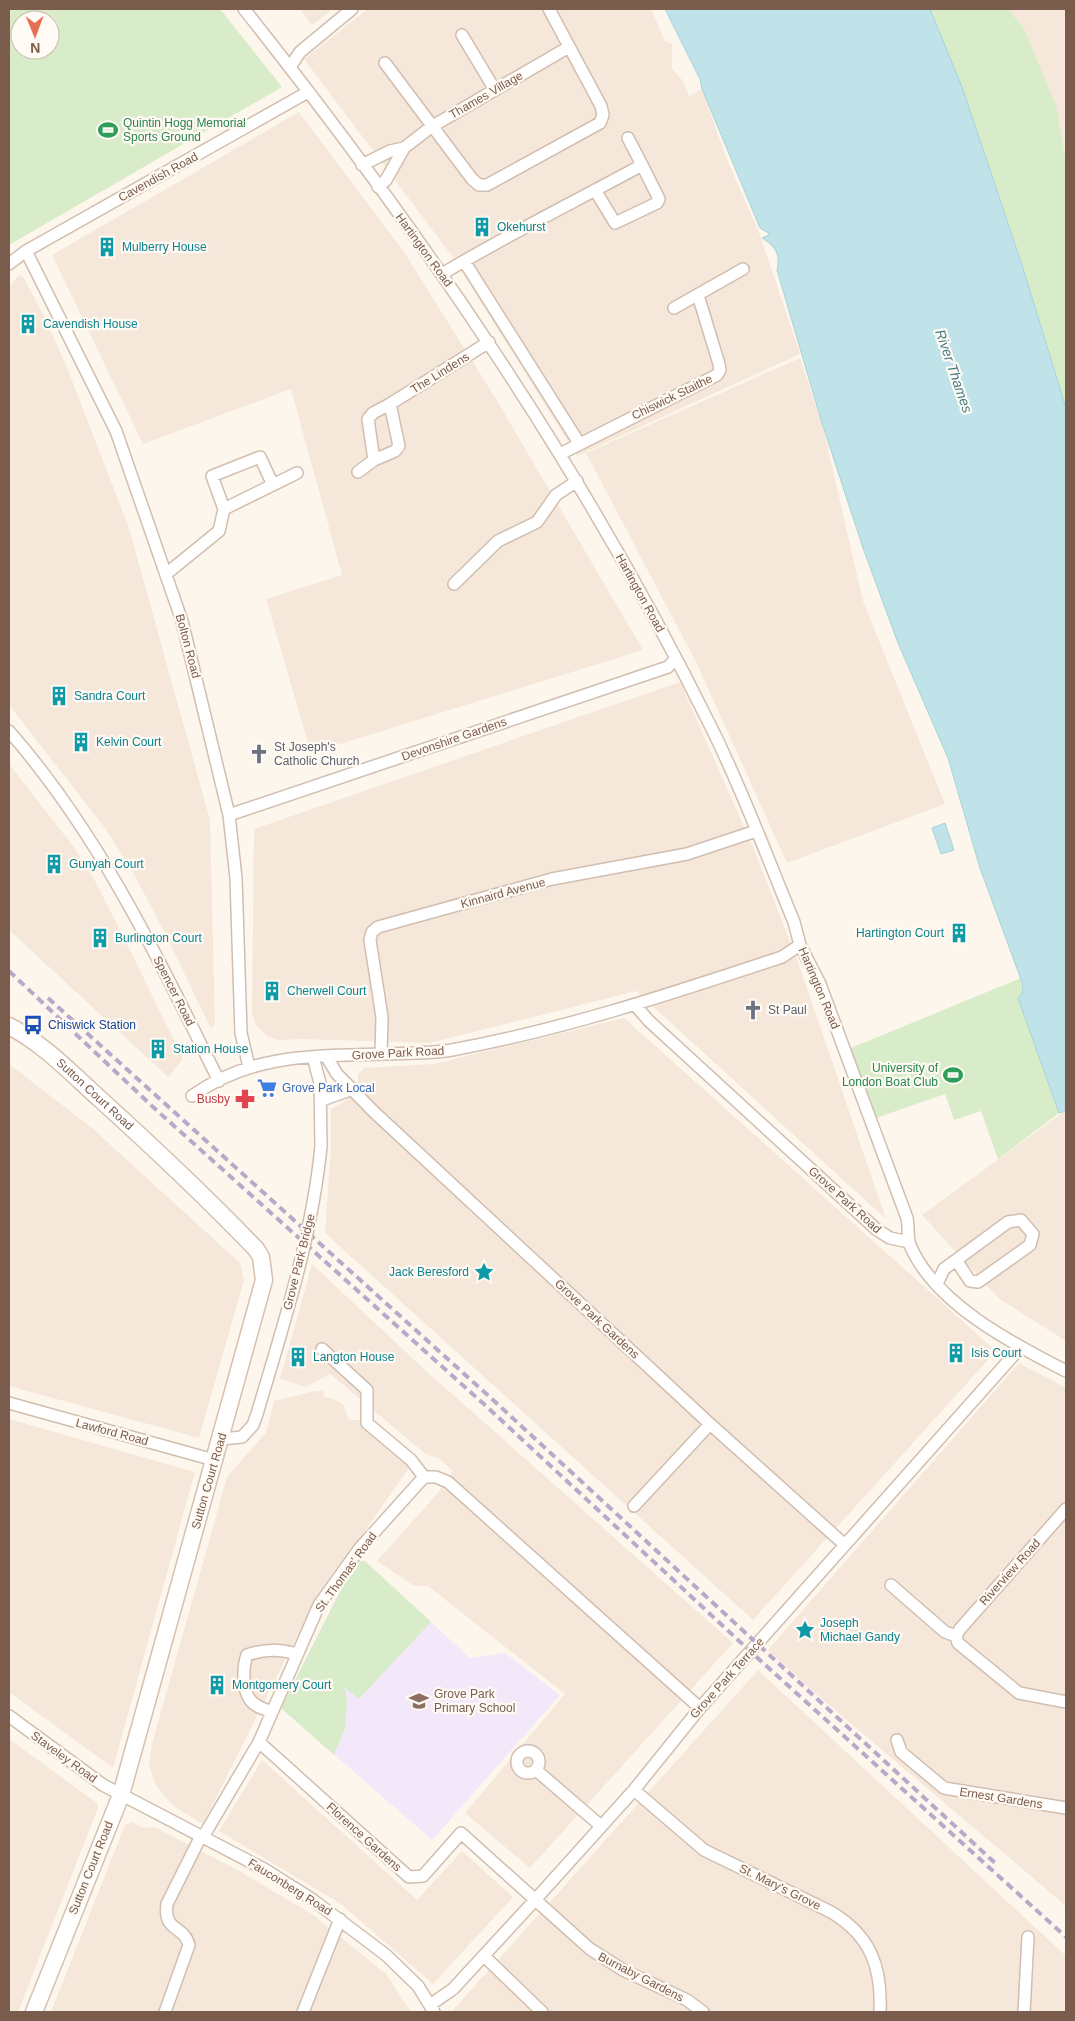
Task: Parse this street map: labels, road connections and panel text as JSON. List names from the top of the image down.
{
  "streets": {
    "street": [
      "Thames Village",
      "Cavendish Road",
      "Hartington Road",
      "The Lindens",
      "Chiswick Staithe",
      "Bolton Road",
      "Devonshire Gardens",
      "Kinnaird Avenue",
      "Spencer Road",
      "Grove Park Road",
      "Sutton Court Road",
      "Grove Park Bridge",
      "Grove Park Gardens",
      "Lawford Road",
      "St. Thomas' Road",
      "Riverview Road",
      "Grove Park Terrace",
      "Staveley Road",
      "Ernest Gardens",
      "Florence Gardens",
      "Fauconberg Road",
      "St. Mary's Grove",
      "Burnaby Gardens"
    ]
  },
  "crossings": [
    ["Thames Village", "Hartington Road"],
    ["Cavendish Road", "Hartington Road"],
    ["Cavendish Road", "Bolton Road"],
    ["Hartington Road", "The Lindens"],
    ["Hartington Road", "Chiswick Staithe"],
    ["Hartington Road", "Devonshire Gardens"],
    ["Hartington Road", "Kinnaird Avenue"],
    ["Hartington Road", "Grove Park Road"],
    ["Bolton Road", "Devonshire Gardens"],
    ["Bolton Road", "Grove Park Road"],
    ["Kinnaird Avenue", "Grove Park Road"],
    ["Spencer Road", "Grove Park Road"],
    ["Grove Park Road", "Grove Park Bridge"],
    ["Grove Park Road", "Grove Park Gardens"],
    ["Sutton Court Road", "Grove Park Bridge"],
    ["Sutton Court Road", "Lawford Road"],
    ["Sutton Court Road", "Staveley Road"],
    ["Sutton Court Road", "Fauconberg Road"],
    ["Grove Park Gardens", "Grove Park Terrace"],
    ["St. Thomas' Road", "Florence Gardens"],
    ["St. Thomas' Road", "Fauconberg Road"],
    ["Grove Park Terrace", "Florence Gardens"],
    ["Grove Park Terrace", "Fauconberg Road"],
    ["Grove Park Terrace", "St. Mary's Grove"],
    ["Grove Park Terrace", "Burnaby Gardens"],
    ["Staveley Road", "Fauconberg Road"],
    ["Florence Gardens", "Burnaby Gardens"]
  ],
  "water": ["River Thames"],
  "places": {
    "sports": ["Quintin Hogg Memorial Sports Ground", "University of London Boat Club"],
    "building": [
      "Okehurst",
      "Mulberry House",
      "Cavendish House",
      "Sandra Court",
      "Kelvin Court",
      "Gunyah Court",
      "Hartington Court",
      "Burlington Court",
      "Cherwell Court",
      "Station House",
      "Isis Court",
      "Langton House",
      "Montgomery Court"
    ],
    "church": ["St Joseph's Catholic Church", "St Paul"],
    "bus stop": ["Chiswick Station"],
    "supermarket": ["Grove Park Local"],
    "pharmacy": ["Busby"],
    "place": ["Jack Beresford", "Joseph Michael Gandy"],
    "school or university": ["Grove Park Primary School"]
  },
  "north": "bottom"
}
